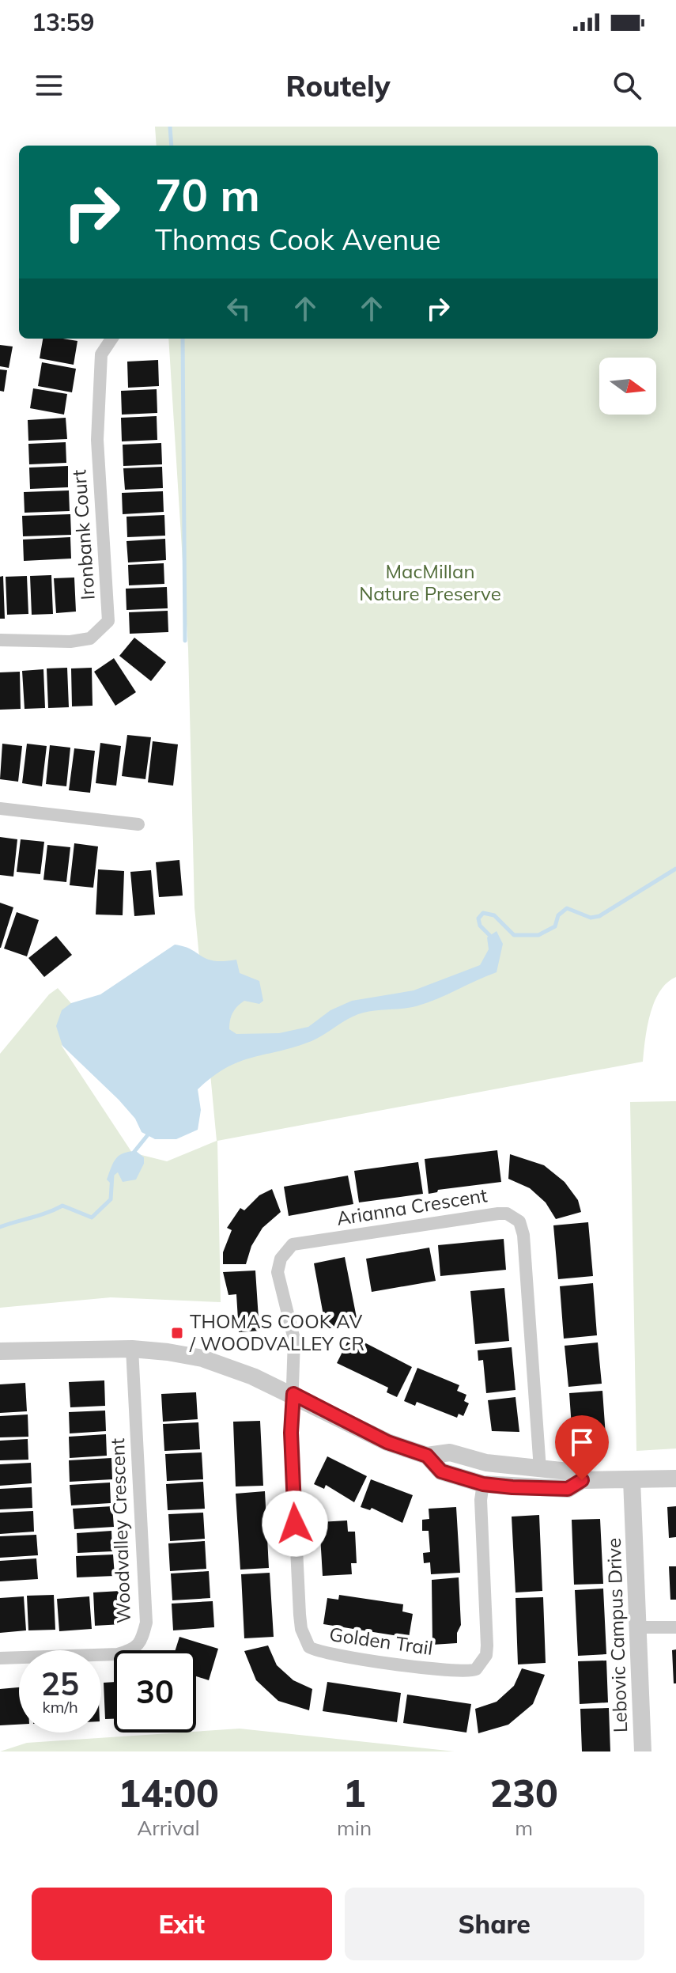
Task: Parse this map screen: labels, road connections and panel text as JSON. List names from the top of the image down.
{
  "streets": {
    "street": [
      "Ironbank Court",
      "Arianna Crescent",
      "Woodvalley Crescent",
      "Lebovic Campus Drive",
      "Golden Trail"
    ]
  },
  "crossings": [
    ["Arianna Crescent", "Golden Trail"]
  ],
  "parks": ["MacMillan Nature Preserve"],
  "places": {
    "transit": ["THOMAS COOK AV / WOODVALLEY CR"]
  },
  "north": "right",
  "page": {
    "status": "13:59",
    "header": "Routely",
    "turn": ["70 m", "Thomas Cook Avenue"],
    "speed": "25 km/h",
    "limit": "30",
    "eta": [
      "14:00",
      "Arrival",
      "1",
      "min",
      "230",
      "m"
    ],
    "buttons": ["Exit", "Share"]
  }
}
